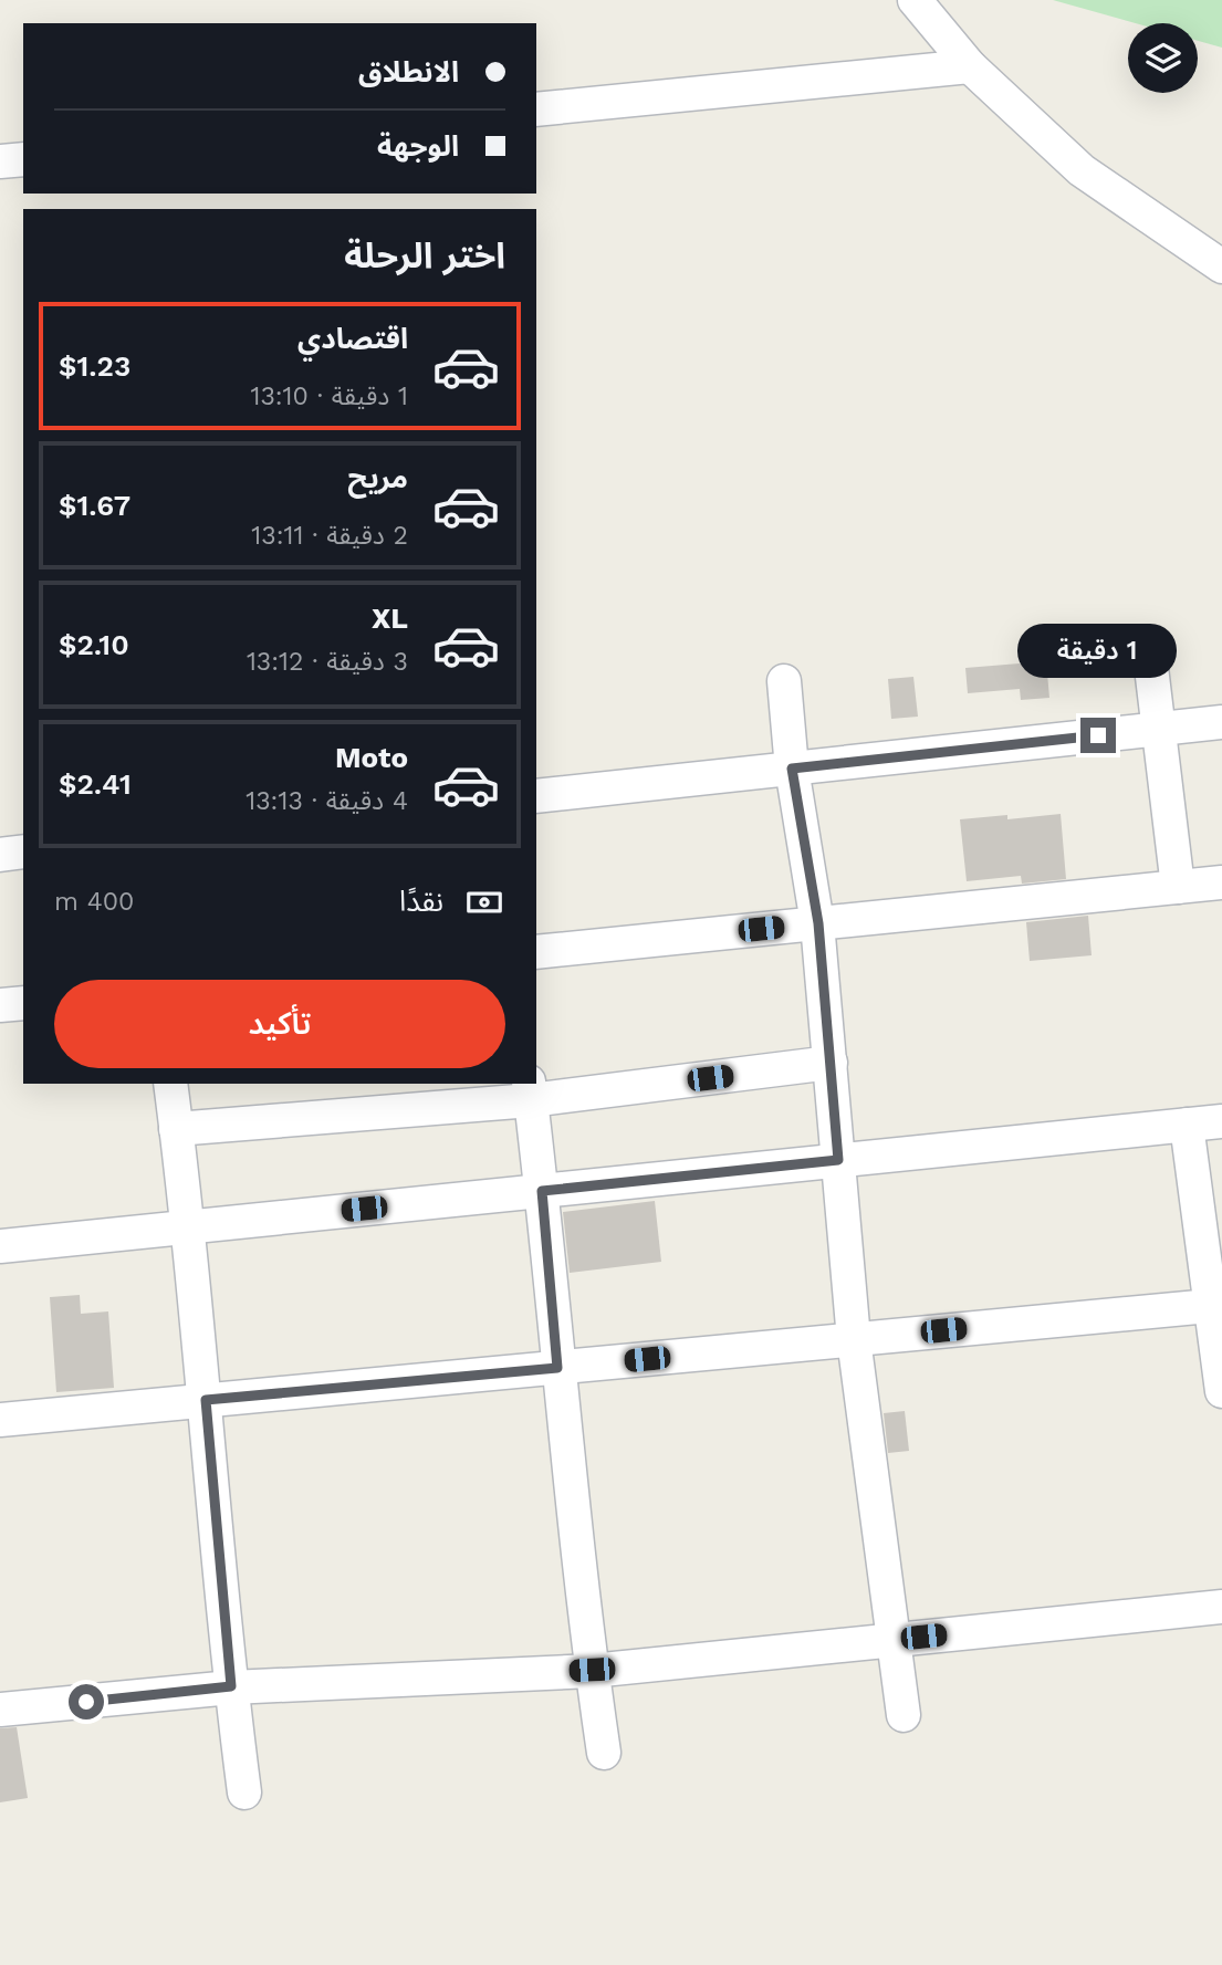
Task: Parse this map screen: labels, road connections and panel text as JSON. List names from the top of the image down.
{
  "page": {
    "banner": ["الانطلاق", "الوجهة"],
    "heading": "اختر الرحلة",
    "list": [
      {
        "name": "اقتصادي",
        "note": "1 دقيقة · 13:10",
        "value": "$1.23"
      },
      {
        "name": "مريح",
        "note": "2 دقيقة · 13:11",
        "value": "$1.67"
      },
      {
        "name": "XL",
        "note": "3 دقيقة · 13:12",
        "value": "$2.10"
      },
      {
        "name": "Moto",
        "note": "4 دقيقة · 13:13",
        "value": "$2.41"
      }
    ],
    "bubble": "1 دقيقة",
    "pay": ["نقدًا", "400 m"],
    "buttons": "تأكيد"
  }
}
